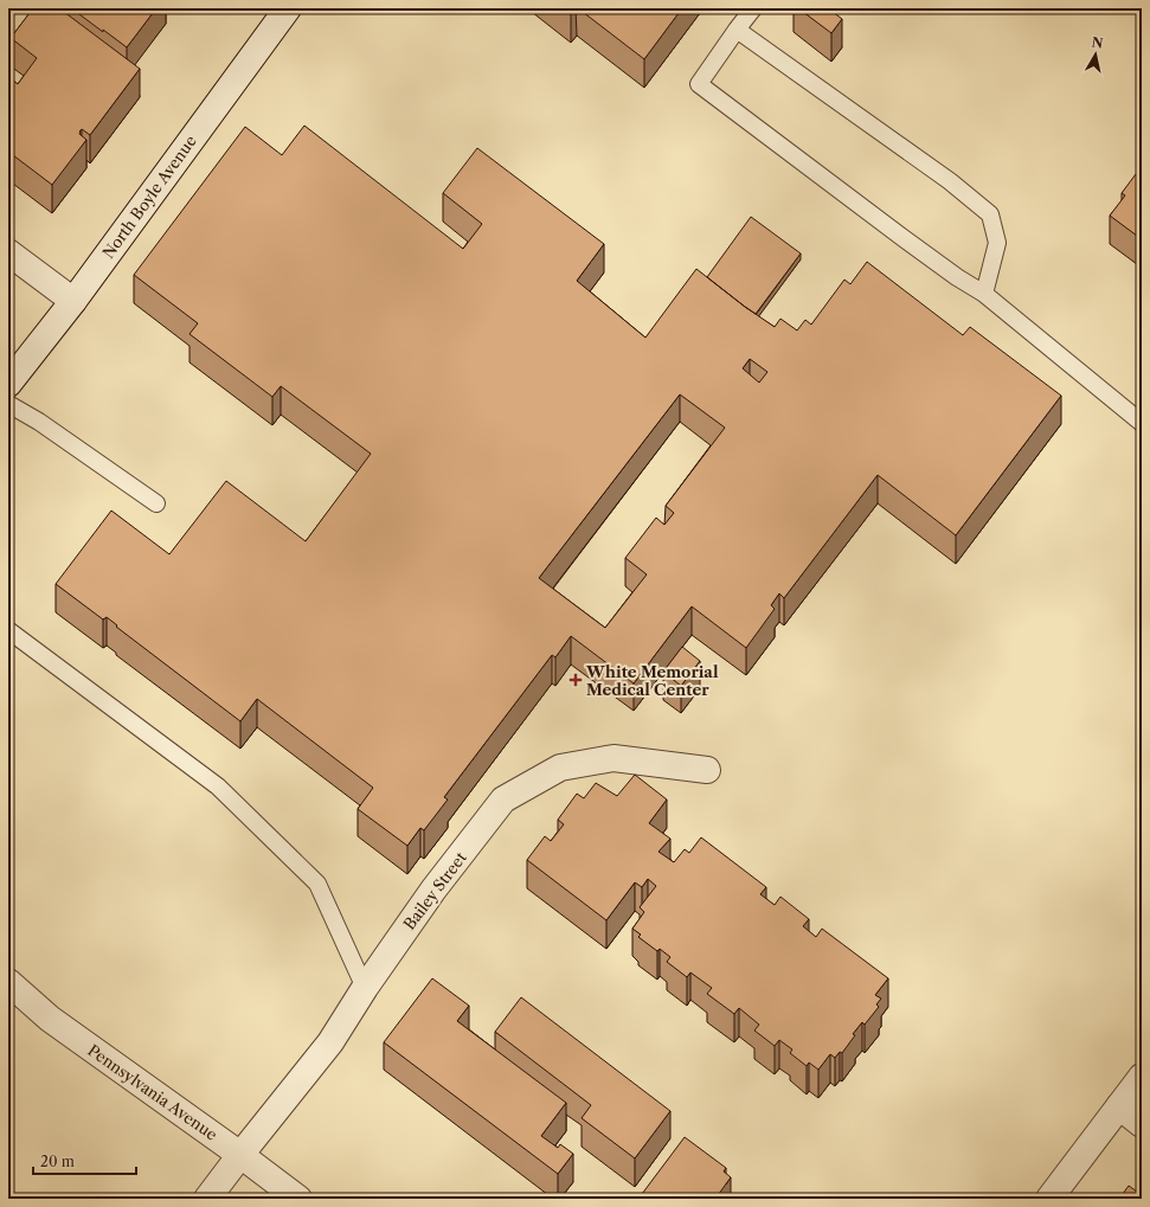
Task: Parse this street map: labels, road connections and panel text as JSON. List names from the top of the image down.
{
  "streets": {
    "street": ["North Boyle Avenue", "Bailey Street", "Pennsylvania Avenue"]
  },
  "crossings": [
    ["Bailey Street", "Pennsylvania Avenue"]
  ],
  "places": {
    "health": ["White Memorial Medical Center"]
  },
  "scale_bar": "20 m",
  "north": "top"
}
